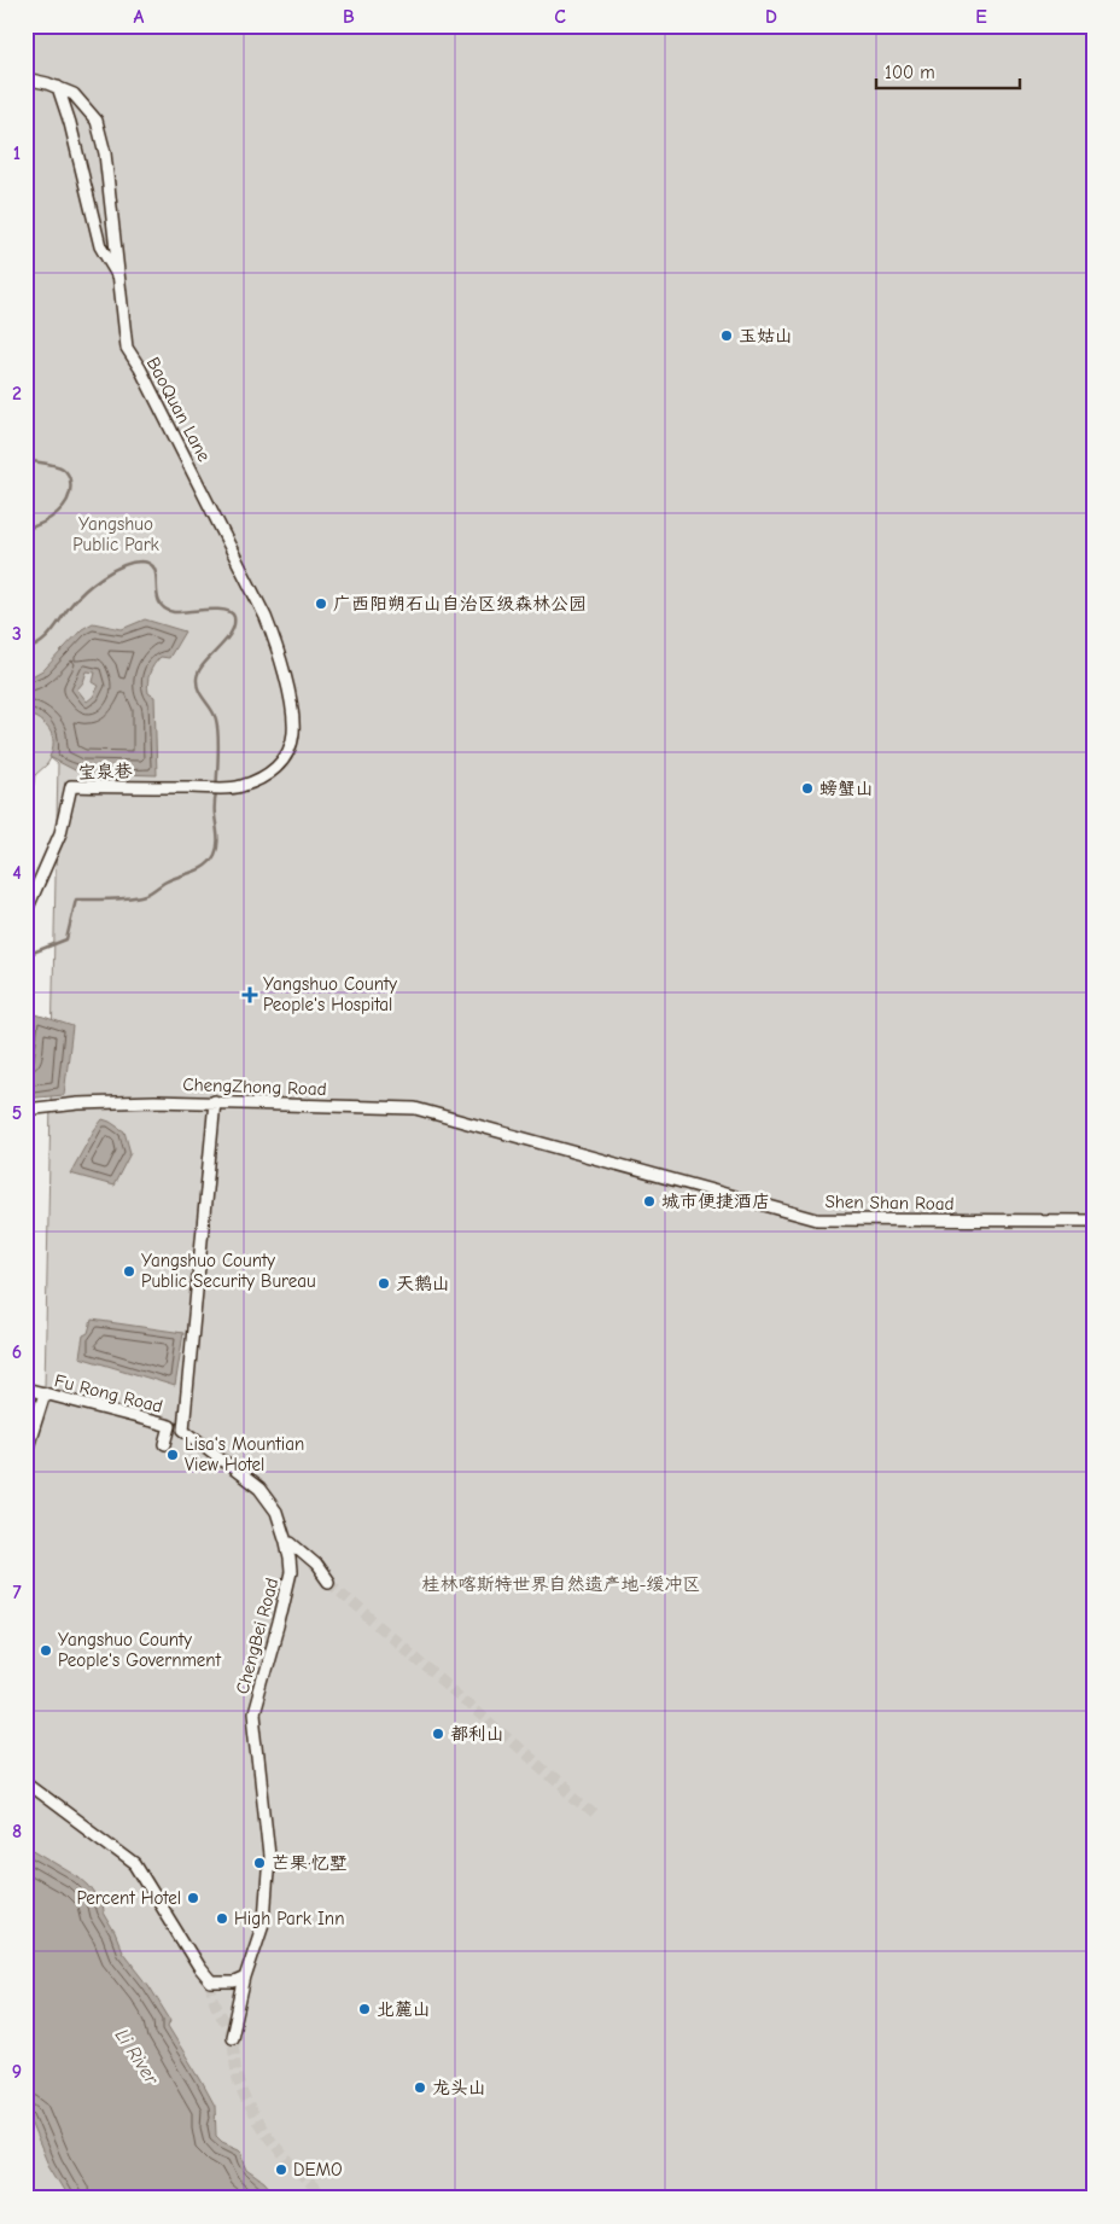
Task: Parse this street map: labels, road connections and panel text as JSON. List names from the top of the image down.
{
  "streets": {
    "street": [
      "BaoQuan Lane",
      "宝泉巷",
      "ChengZhong Road",
      "Shen Shan Road",
      "Fu Rong Road",
      "ChengBei Road"
    ]
  },
  "crossings": [
    ["BaoQuan Lane", "宝泉巷"],
    ["ChengZhong Road", "Shen Shan Road"],
    ["Fu Rong Road", "ChengBei Road"]
  ],
  "water": ["Li River"],
  "parks": ["Yangshuo Public Park", "桂林喀斯特世界自然遗产地-缓冲区"],
  "places": {
    "other": [
      "玉姑山",
      "广西阳朔石山自治区级森林公园",
      "螃蟹山",
      "城市便捷酒店",
      "Yangshuo County Public Security Bureau",
      "天鹅山",
      "Lisa's Mountian View Hotel",
      "Yangshuo County People's Government",
      "都利山",
      "芒果·忆墅",
      "Percent Hotel",
      "High Park Inn",
      "北麓山",
      "龙头山",
      "DEMO"
    ],
    "health": ["Yangshuo County People's Hospital"]
  },
  "scale_bar": "100 m",
  "grid": {
    "columns": [
      "A",
      "B",
      "C",
      "D",
      "E"
    ],
    "rows": [
      "1",
      "2",
      "3",
      "4",
      "5",
      "6",
      "7",
      "8",
      "9"
    ]
  }
}
